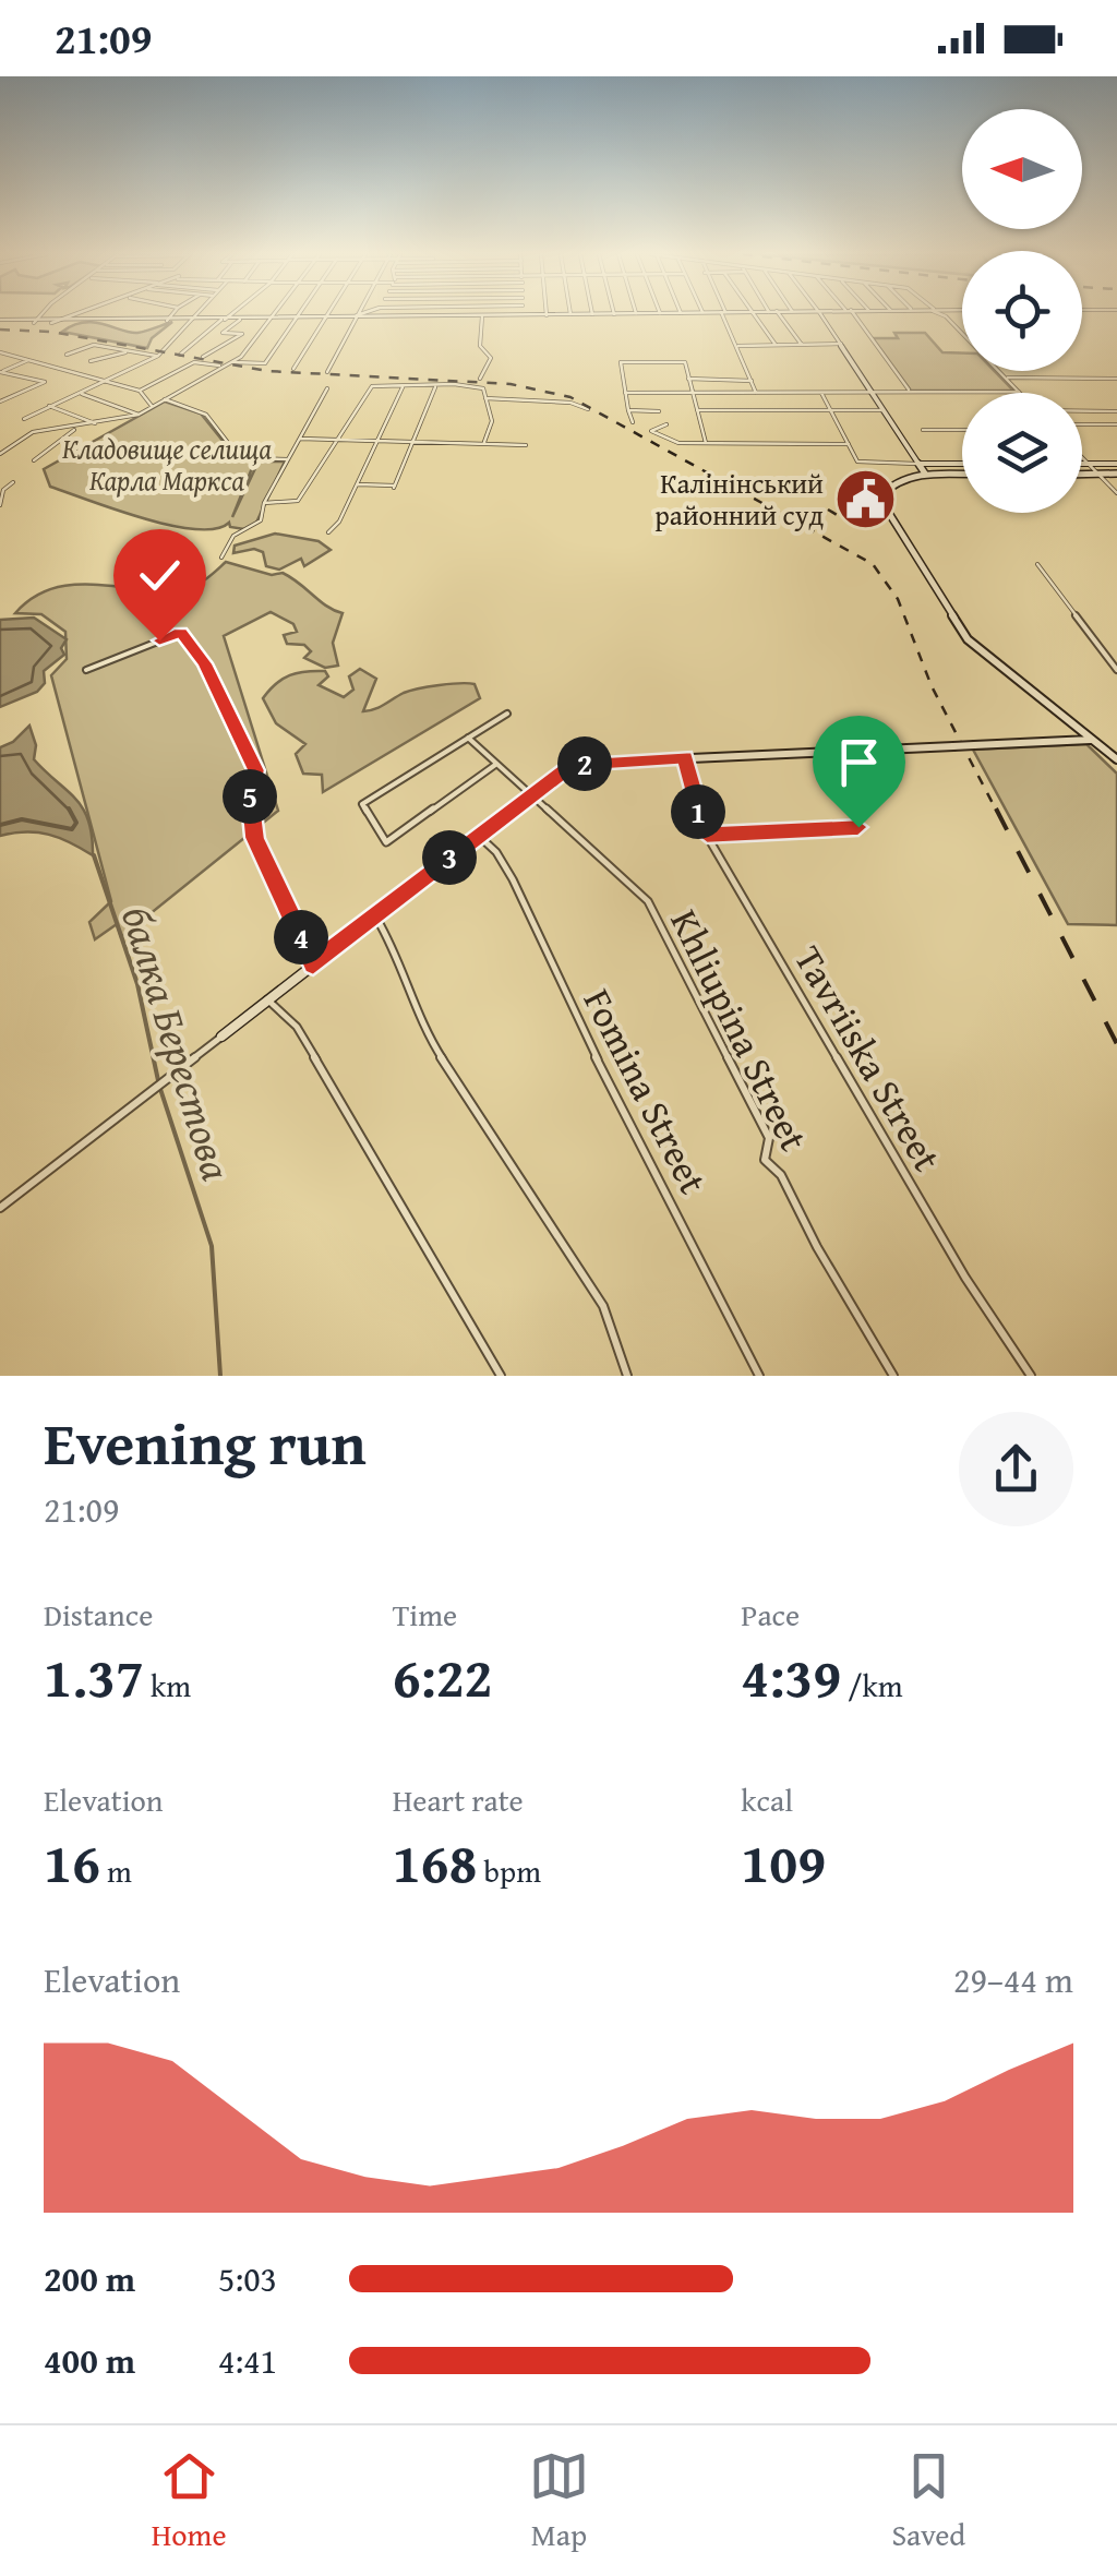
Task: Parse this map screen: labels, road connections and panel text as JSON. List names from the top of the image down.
{
  "streets": {
    "street": ["Khliupina Street", "Tavriiska Street", "Fomina Street"]
  },
  "water": ["балка Берестова"],
  "parks": ["Кладовище селища Карла Маркса"],
  "places": {
    "public building": ["Калінінський районний суд"]
  },
  "north": "left",
  "page": {
    "status": "21:09",
    "pins": [
      "2",
      "5",
      "1",
      "3",
      "4"
    ],
    "heading": ["Evening run", "21:09"],
    "stats": [
      ["Distance", "1.37 km"],
      ["Time", "6:22"],
      ["Pace", "4:39 /km"],
      ["Elevation", "16 m"],
      ["Heart rate", "168 bpm"],
      ["kcal", "109"]
    ],
    "chart": ["Elevation", "29–44 m"],
    "list": [
      {
        "name": "200 m",
        "note": "5:03"
      },
      {
        "name": "400 m",
        "note": "4:41"
      }
    ],
    "tabs": ["Home", "Map", "Saved"]
  }
}
